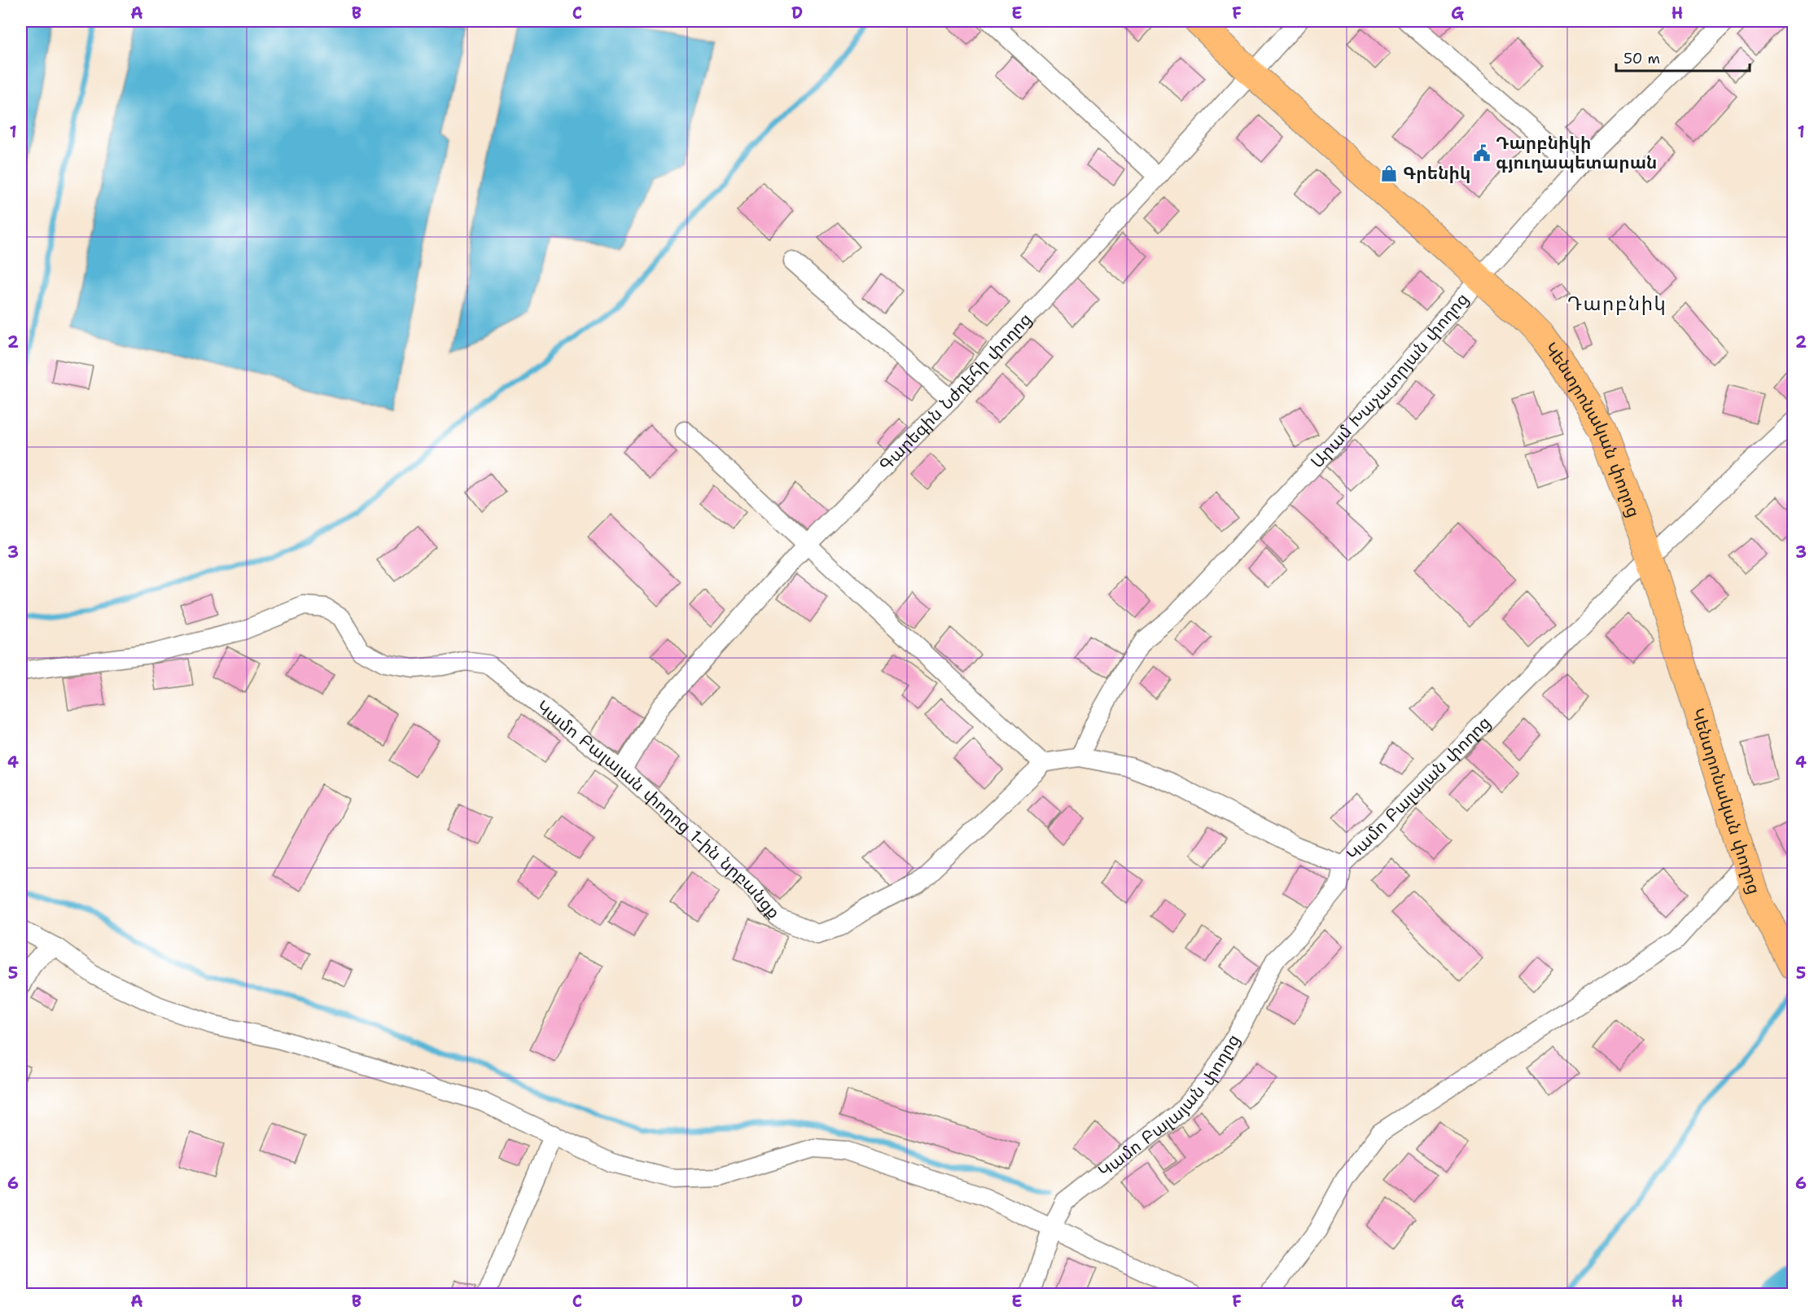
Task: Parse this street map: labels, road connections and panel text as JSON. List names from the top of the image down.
{
  "streets": {
    "main road": ["Կենտրոնական փողոց"],
    "street": [
      "Արամ Խաչատրյան փողոց",
      "Գարեգին Նժդեհի փողոց",
      "Կամո Բալայան փողոց",
      "Կամո Բալայան փողոց 1-ին նրբանցք"
    ]
  },
  "crossings": [
    ["Արամ Խաչատրյան փողոց", "Կենտրոնական փողոց"],
    ["Գարեգին Նժդեհի փողոց", "Կենտրոնական փողոց"],
    ["Գարեգին Նժդեհի փողոց", "Կամո Բալայան փողոց 1-ին նրբանցք"],
    ["Կենտրոնական փողոց", "Կամո Բալայան փողոց"]
  ],
  "districts": ["Դարբնիկ"],
  "places": {
    "public building": ["Դարբնիկի գյուղապետարան"],
    "shop": ["Գրենիկ"]
  },
  "scale_bar": "50 m",
  "grid": {
    "columns": [
      "A",
      "B",
      "C",
      "D",
      "E",
      "F",
      "G",
      "H"
    ],
    "rows": [
      "1",
      "2",
      "3",
      "4",
      "5",
      "6"
    ]
  }
}
